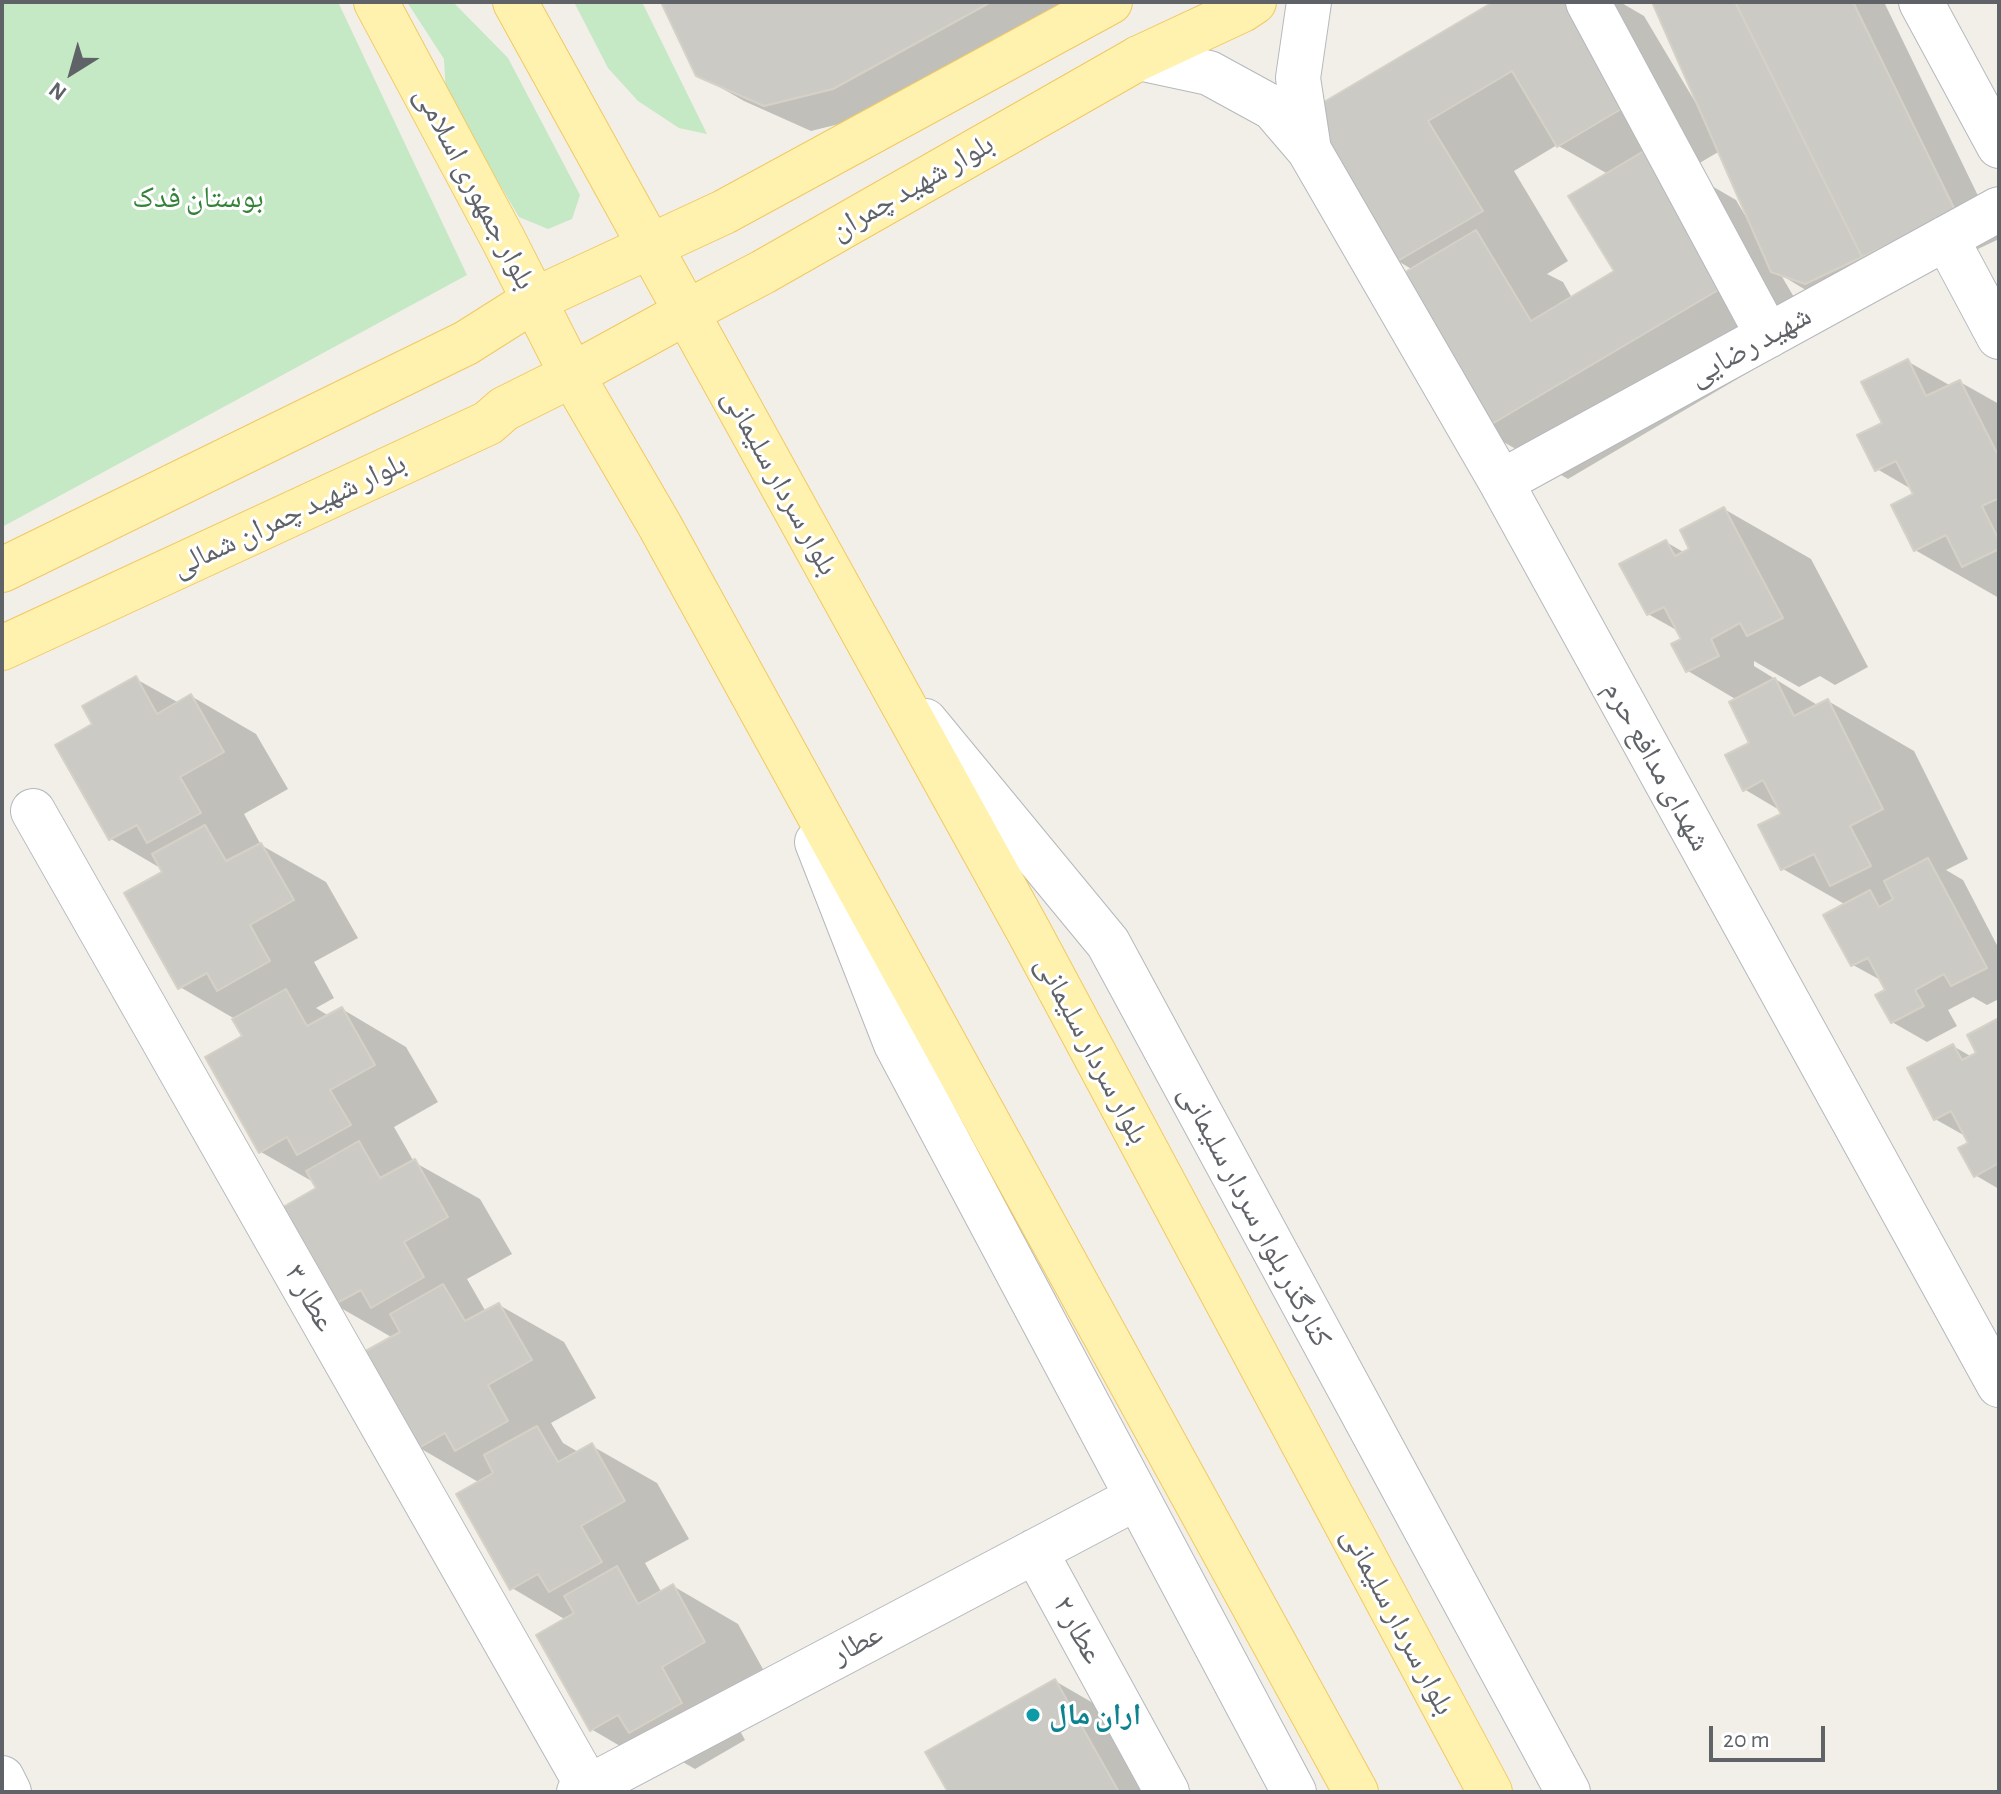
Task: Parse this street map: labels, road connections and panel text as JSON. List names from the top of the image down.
{
  "streets": {
    "main road": [
      "بلوار شهید چمران",
      "بلوار جمهوری اسلامی",
      "بلوار سردار سلیمانی",
      "بلوار شهید چمران شمالی"
    ],
    "street": [
      "شهید رضایی",
      "شهدای مدافع حرم",
      "کنارگذر بلوار سردار سلیمانی",
      "عطار ۳",
      "عطار ۲",
      "عطار"
    ]
  },
  "crossings": [
    ["بلوار شهید چمران", "بلوار جمهوری اسلامی"],
    ["بلوار شهید چمران", "بلوار سردار سلیمانی"],
    ["بلوار شهید چمران", "بلوار شهید چمران شمالی"],
    ["بلوار جمهوری اسلامی", "بلوار شهید چمران شمالی"],
    ["شهید رضایی", "شهدای مدافع حرم"],
    ["بلوار سردار سلیمانی", "کنارگذر بلوار سردار سلیمانی"],
    ["عطار ۳", "عطار"],
    ["عطار ۲", "عطار"]
  ],
  "parks": ["بوستان فدک"],
  "places": ["اران مال"],
  "scale_bar": "20 m",
  "north": "bottom left"
}
